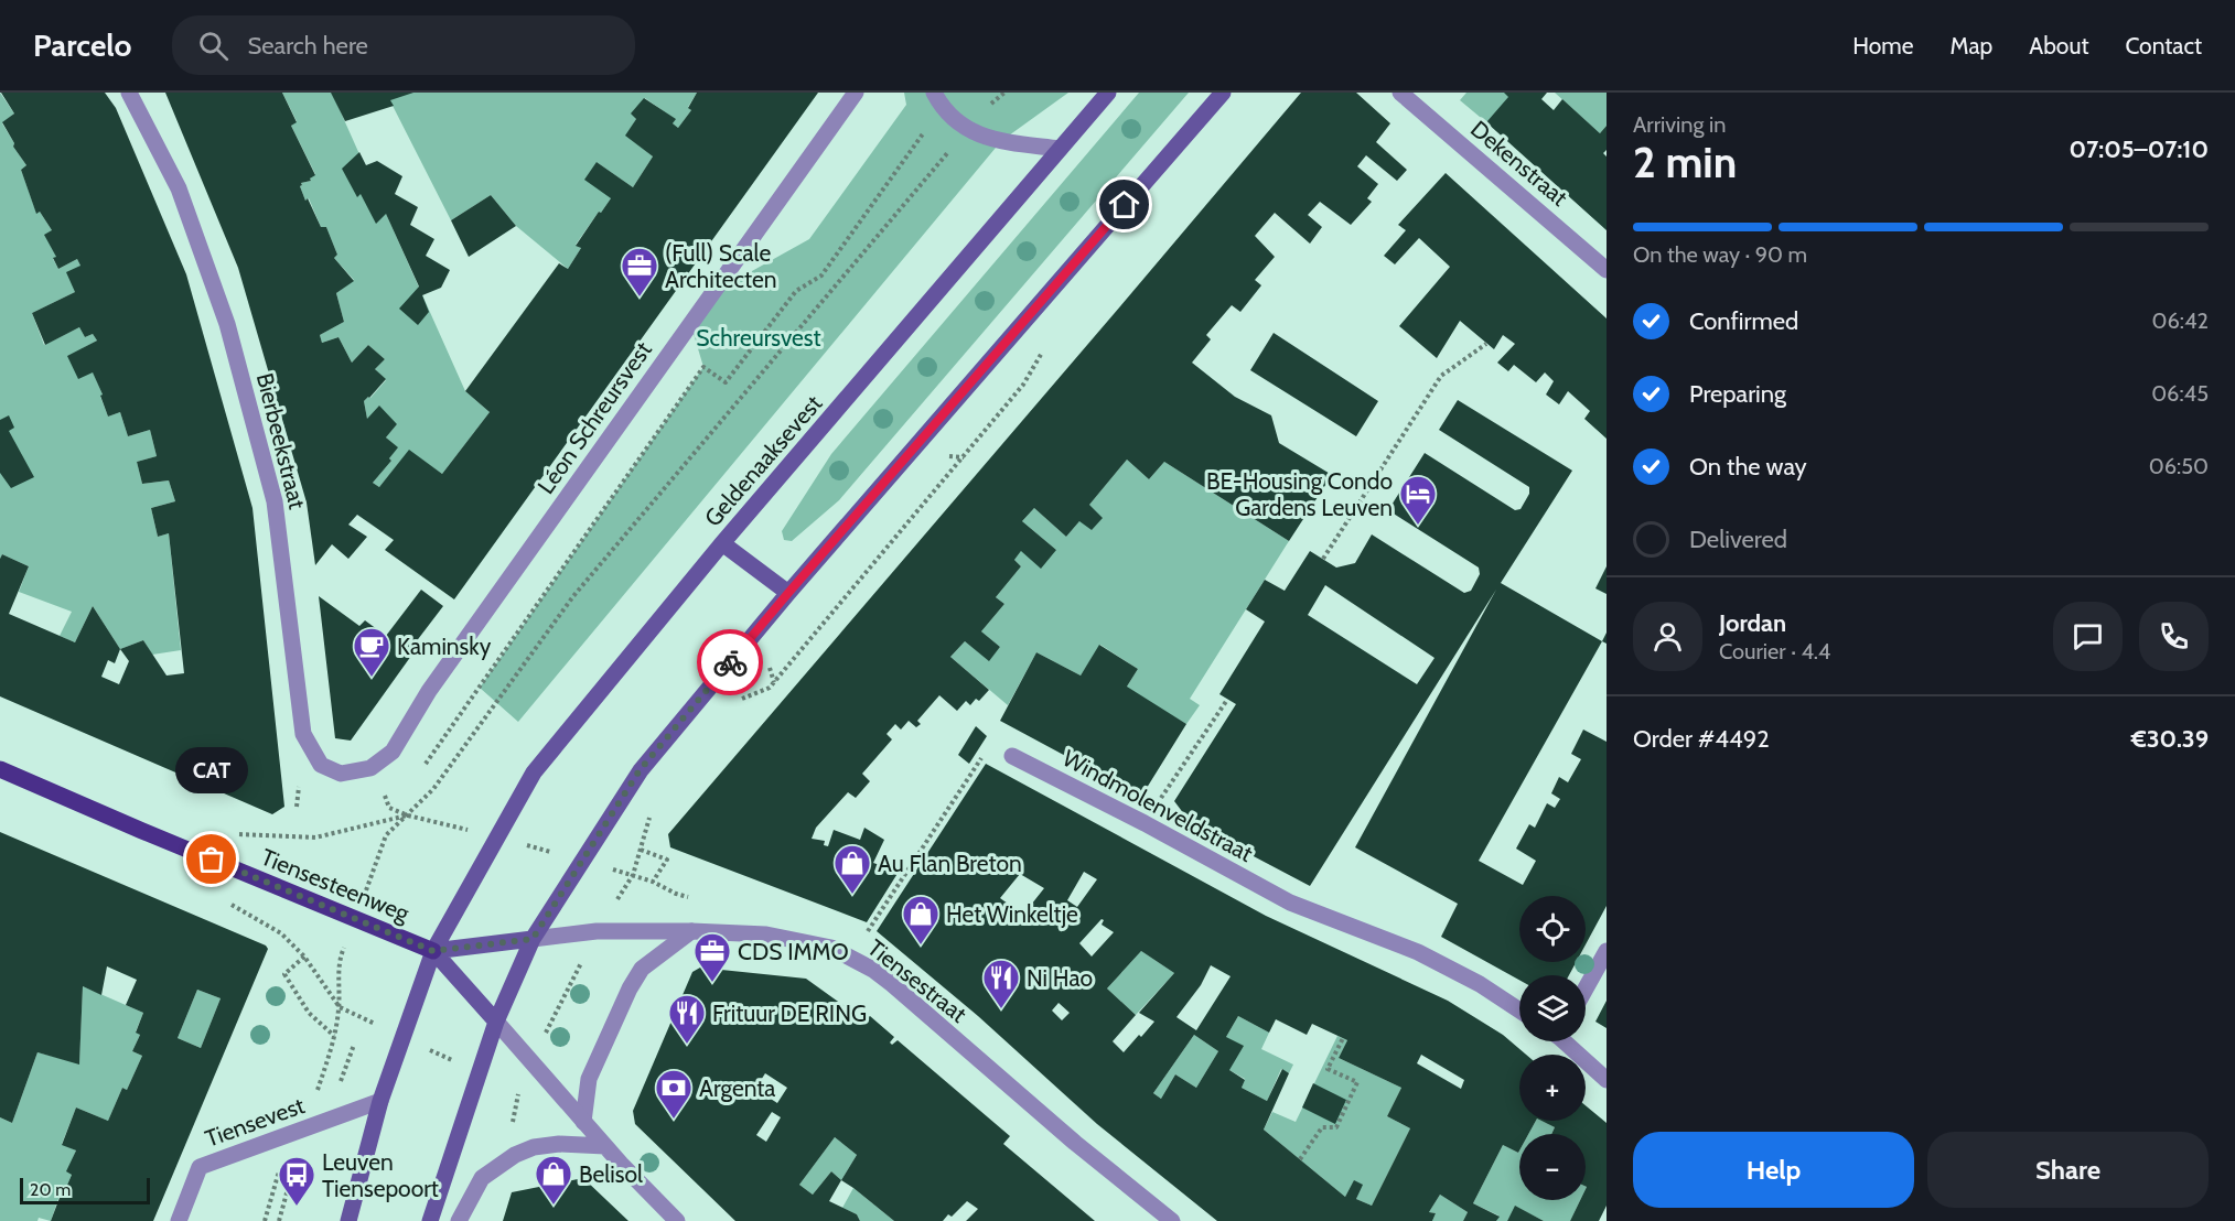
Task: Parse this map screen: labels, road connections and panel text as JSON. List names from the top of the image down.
{
  "streets": {
    "main road": ["Geldenaaksevest", "Tiensesteenweg"],
    "street": [
      "Dekenstraat",
      "Léon Schreursvest",
      "Bierbeekstraat",
      "Windmolenveldstraat",
      "Tiensestraat",
      "Tiensevest"
    ]
  },
  "crossings": [
    ["Léon Schreursvest", "Bierbeekstraat"],
    ["Geldenaaksevest", "Tiensesteenweg"]
  ],
  "parks": ["Schreursvest"],
  "places": {
    "office": ["(Full) Scale Architecten", "CDS IMMO"],
    "hotel": ["BE-Housing Condo Gardens Leuven"],
    "cafe": ["Kaminsky"],
    "other": ["CAT"],
    "shop": ["Au Flan Breton", "Het Winkeltje", "Belisol"],
    "restaurant": ["Ni Hao", "Frituur DE RING"],
    "bank": ["Argenta"],
    "bus stop": ["Leuven Tiensepoort"]
  },
  "scale_bar": "20 m",
  "page": {
    "header": "Parcelo",
    "search": "Search here",
    "nav": [
      "Home",
      "Map",
      "About",
      "Contact"
    ],
    "heading": ["2 min", "Arriving in", "07:05–07:10"],
    "panel": [
      "Jordan",
      "Courier · 4.4",
      "Order #4492",
      "€30.39"
    ],
    "bar": "On the way · 90 m",
    "list": [
      ["Confirmed", "06:42"],
      ["Preparing", "06:45"],
      ["On the way", "06:50"],
      "Delivered"
    ],
    "bubble": "CAT",
    "map_buttons": ["+", "−"],
    "buttons": ["Help", "Share"],
    "scale": "20 m"
  }
}
